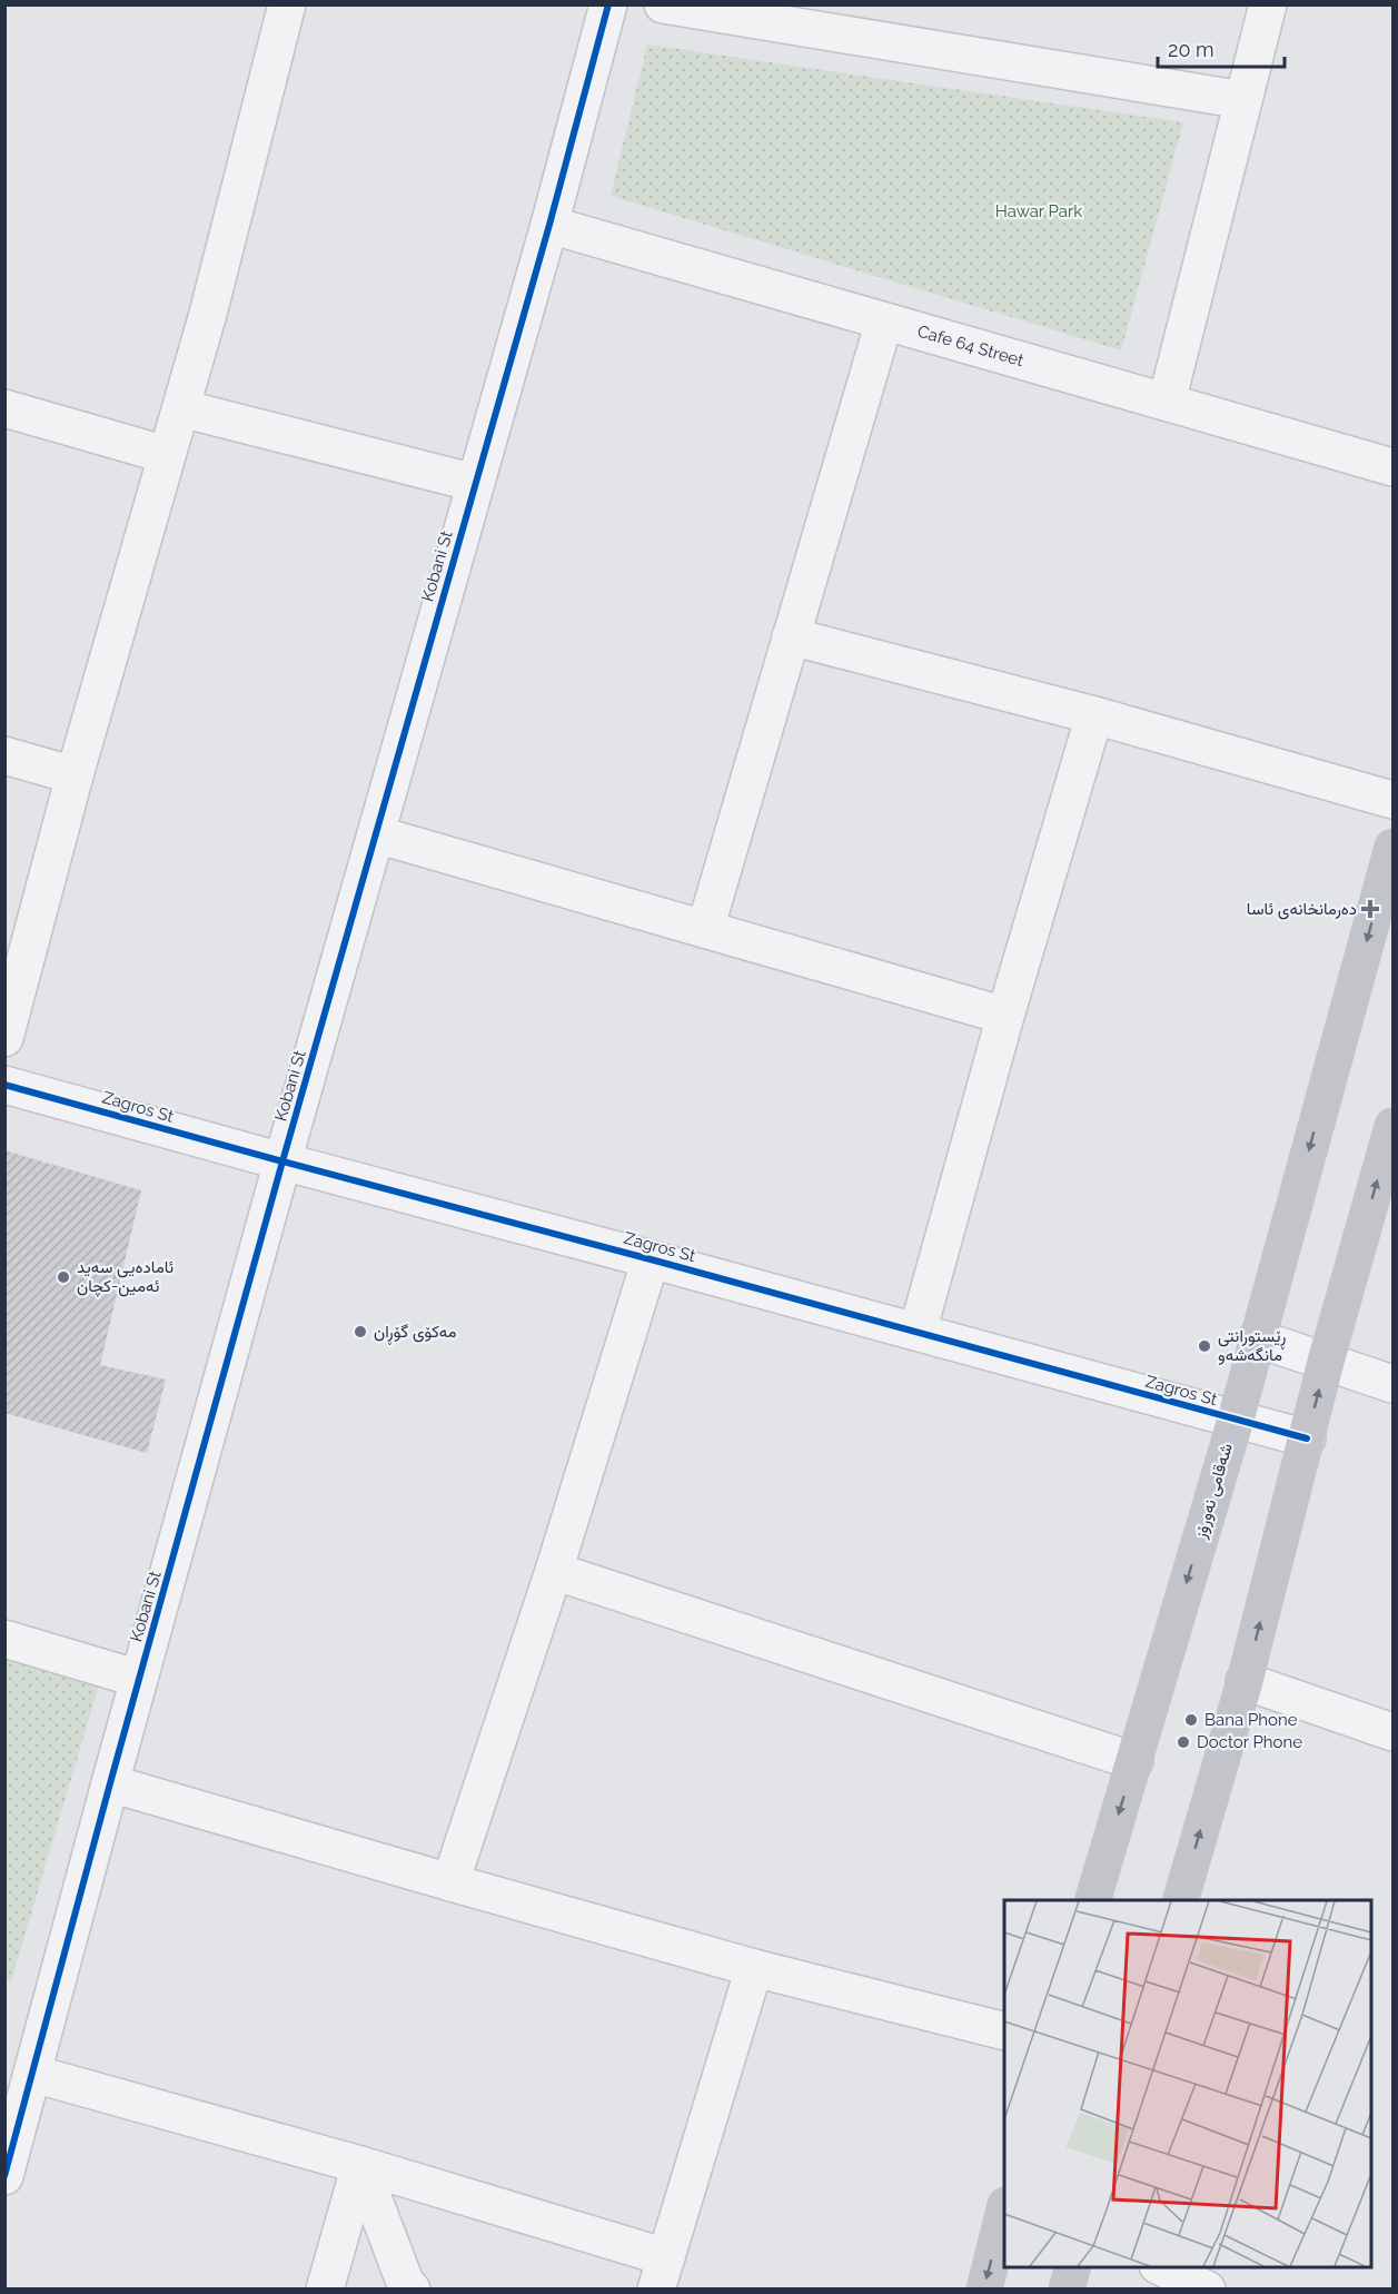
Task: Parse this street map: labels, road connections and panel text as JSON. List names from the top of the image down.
{
  "streets": {
    "main road": ["شەقامی نەورۆز"],
    "street": ["Cafe 64 Street", "Kobani St", "Zagros St"]
  },
  "crossings": [
    ["Cafe 64 Street", "Kobani St"],
    ["Kobani St", "Zagros St"],
    ["Zagros St", "شەقامی نەورۆز"]
  ],
  "parks": ["Hawar Park"],
  "places": {
    "health": ["دەرمانخانەی ئاسا"],
    "other": [
      "ئامادەیی سەید ئەمین-کچان",
      "مەکۆی گۆڕان",
      "ڕێستورانتی مانگەشەو",
      "Bana Phone",
      "Doctor Phone"
    ]
  },
  "scale_bar": "20 m"
}
